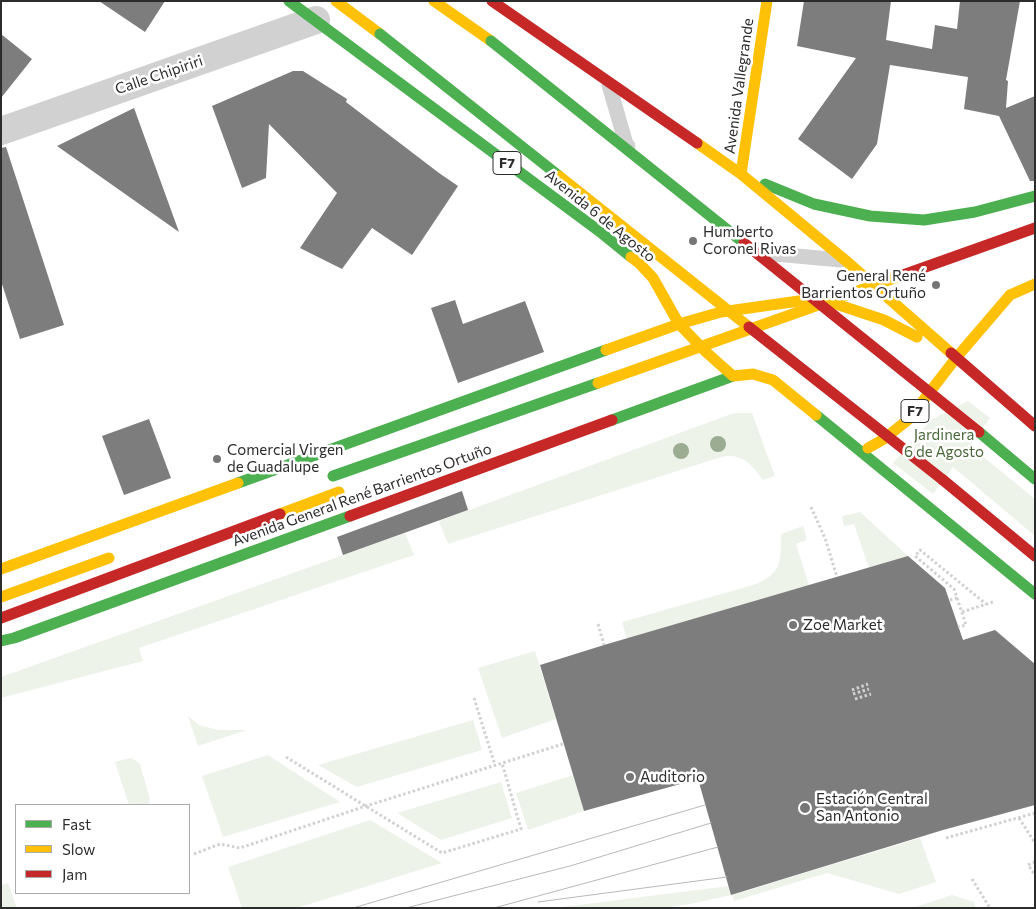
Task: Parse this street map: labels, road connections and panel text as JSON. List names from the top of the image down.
{
  "streets": {
    "main road": [
      "Avenida Vallegrande",
      "F7",
      "Avenida 6 de Agosto",
      "Avenida General René Barrientos Ortuño"
    ],
    "street": ["Calle Chipiriri"]
  },
  "crossings": [
    ["Calle Chipiriri", "Avenida 6 de Agosto"],
    ["Avenida 6 de Agosto", "Avenida General René Barrientos Ortuño"]
  ],
  "parks": ["Jardinera 6 de Agosto"],
  "places": [
    "Humberto Coronel Rivas",
    "General René Barrientos Ortuño",
    "Comercial Virgen de Guadalupe",
    "Zoe Market",
    "Auditorio",
    "Estación Central San Antonio"
  ],
  "legend": ["Fast", "Slow", "Jam"]
}
